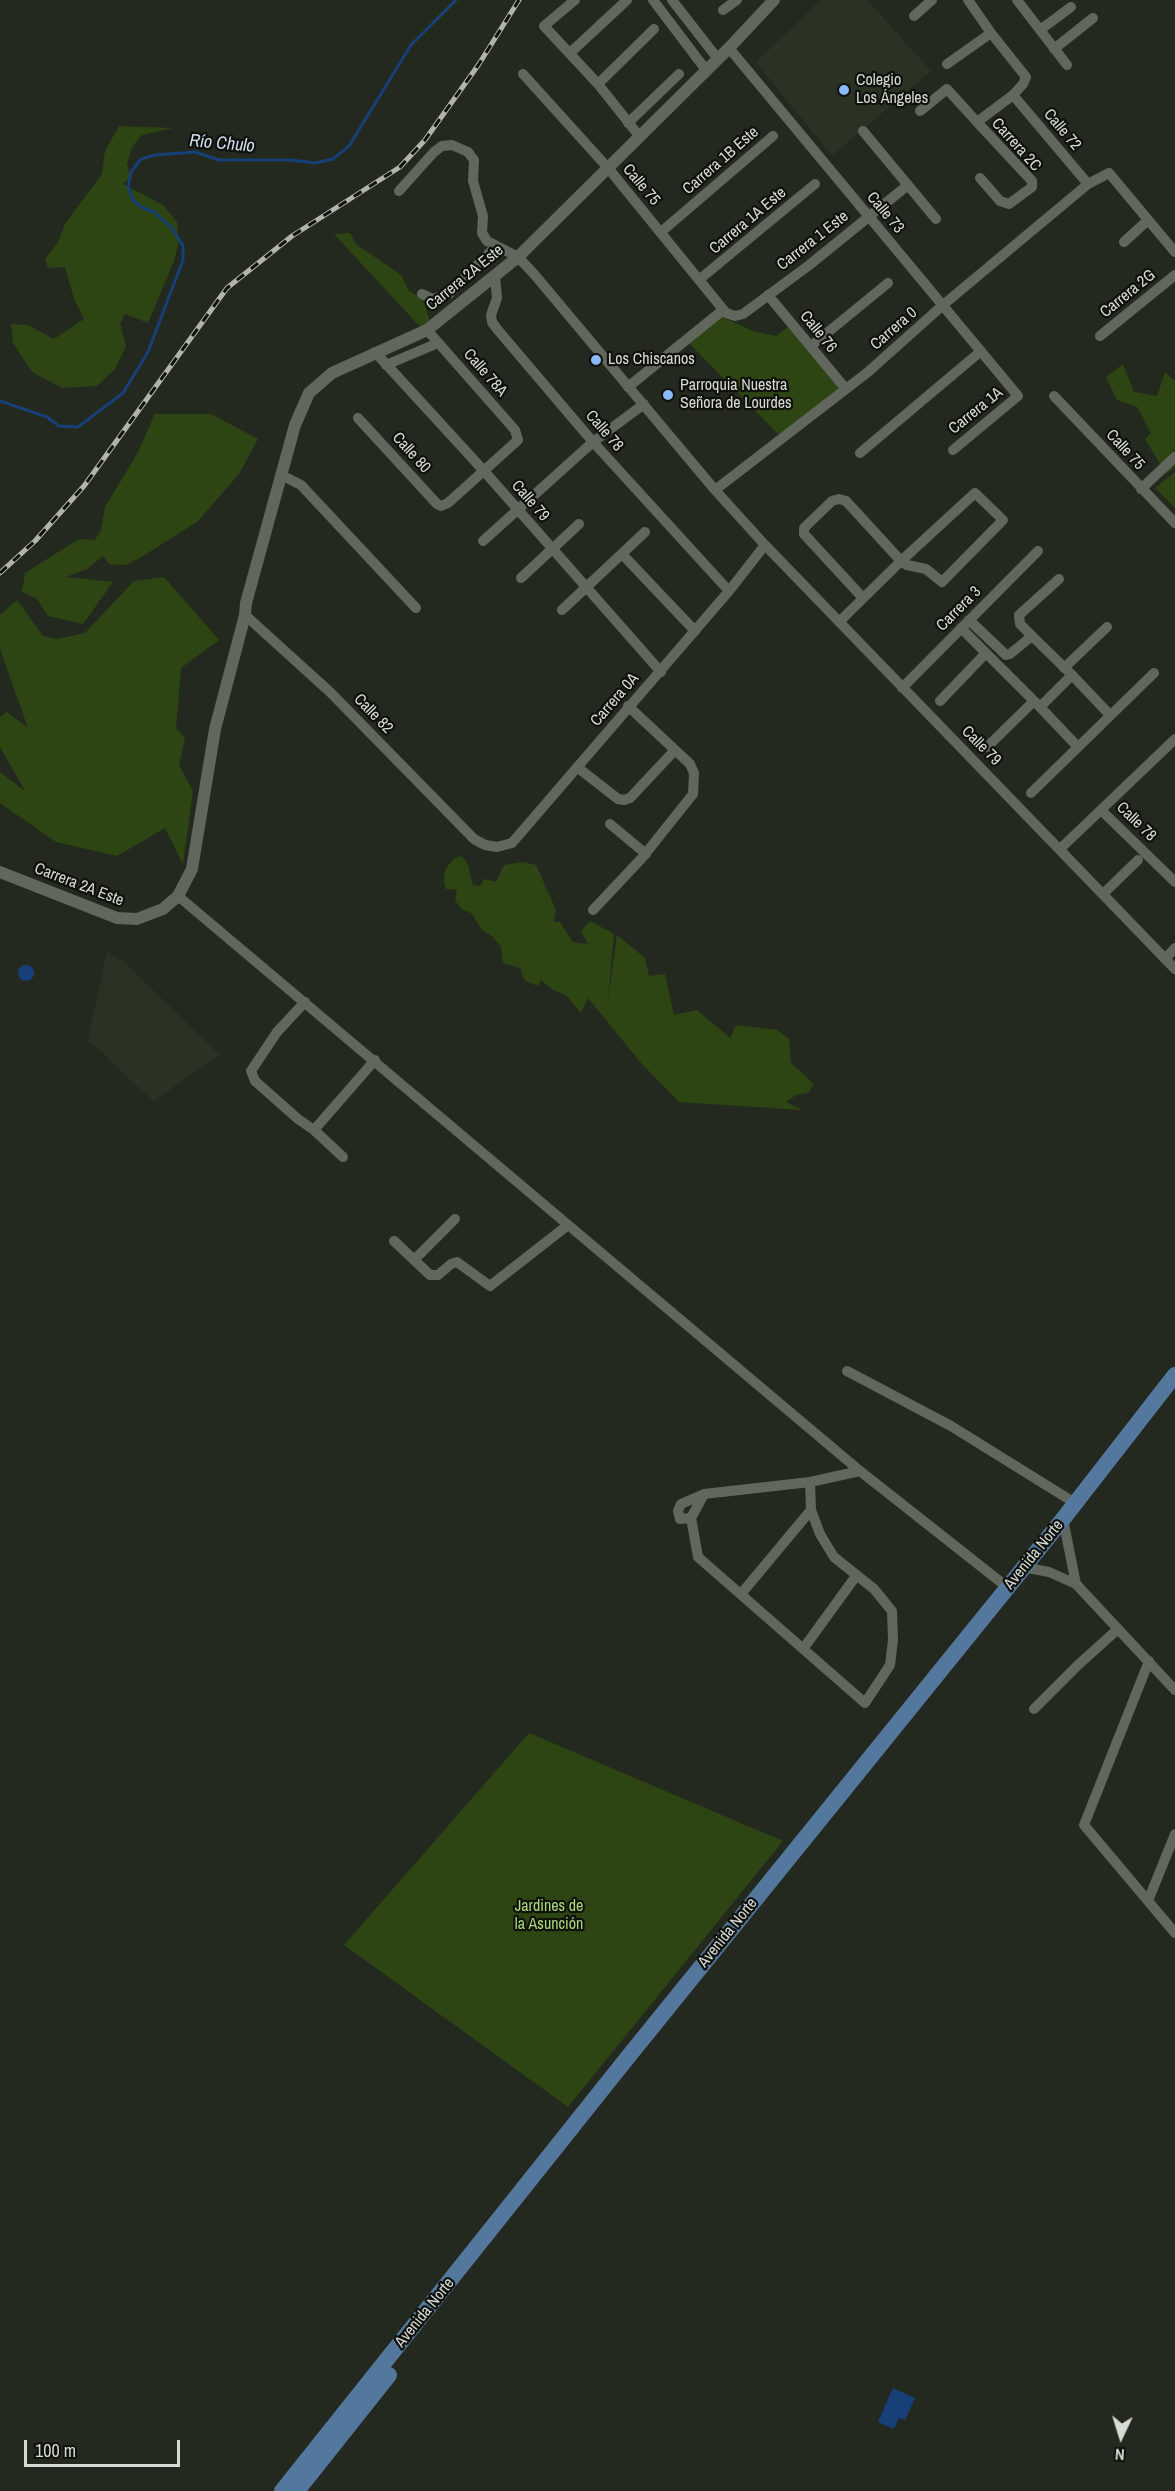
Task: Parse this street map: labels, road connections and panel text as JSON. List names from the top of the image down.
{
  "streets": {
    "main road": ["Avenida Norte"],
    "street": [
      "Calle 72",
      "Carrera 2C",
      "Carrera 1B Este",
      "Calle 75",
      "Calle 73",
      "Carrera 1A Este",
      "Carrera 1 Este",
      "Carrera 2A Este",
      "Carrera 2G",
      "Carrera 0",
      "Calle 76",
      "Calle 78A",
      "Carrera 1A",
      "Calle 78",
      "Calle 80",
      "Calle 79",
      "Carrera 3",
      "Carrera 0A",
      "Calle 82"
    ]
  },
  "crossings": [
    ["Calle 72", "Carrera 2C"],
    ["Calle 72", "Carrera 0"],
    ["Carrera 1B Este", "Calle 75"],
    ["Calle 75", "Carrera 1A Este"],
    ["Calle 75", "Carrera 1 Este"],
    ["Calle 75", "Carrera 2A Este"],
    ["Calle 73", "Carrera 1 Este"],
    ["Calle 73", "Carrera 2A Este"],
    ["Calle 73", "Carrera 0"],
    ["Calle 73", "Carrera 1A"],
    ["Carrera 1 Este", "Calle 76"],
    ["Carrera 2A Este", "Calle 78A"],
    ["Carrera 2A Este", "Calle 78"],
    ["Carrera 2A Este", "Calle 79"],
    ["Carrera 2A Este", "Calle 82"],
    ["Carrera 0", "Calle 76"],
    ["Calle 78A", "Calle 80"],
    ["Calle 78A", "Calle 79"],
    ["Calle 78", "Carrera 0A"],
    ["Calle 80", "Calle 79"],
    ["Calle 79", "Carrera 3"],
    ["Calle 79", "Carrera 0A"],
    ["Carrera 0A", "Calle 82"]
  ],
  "water": ["Río Chulo"],
  "parks": ["Jardines de la Asunción"],
  "places": ["Colegio Los Ángeles", "Los Chiscanos", "Parroquia Nuestra Señora de Lourdes"],
  "scale_bar": "100 m",
  "north": "bottom"
}
